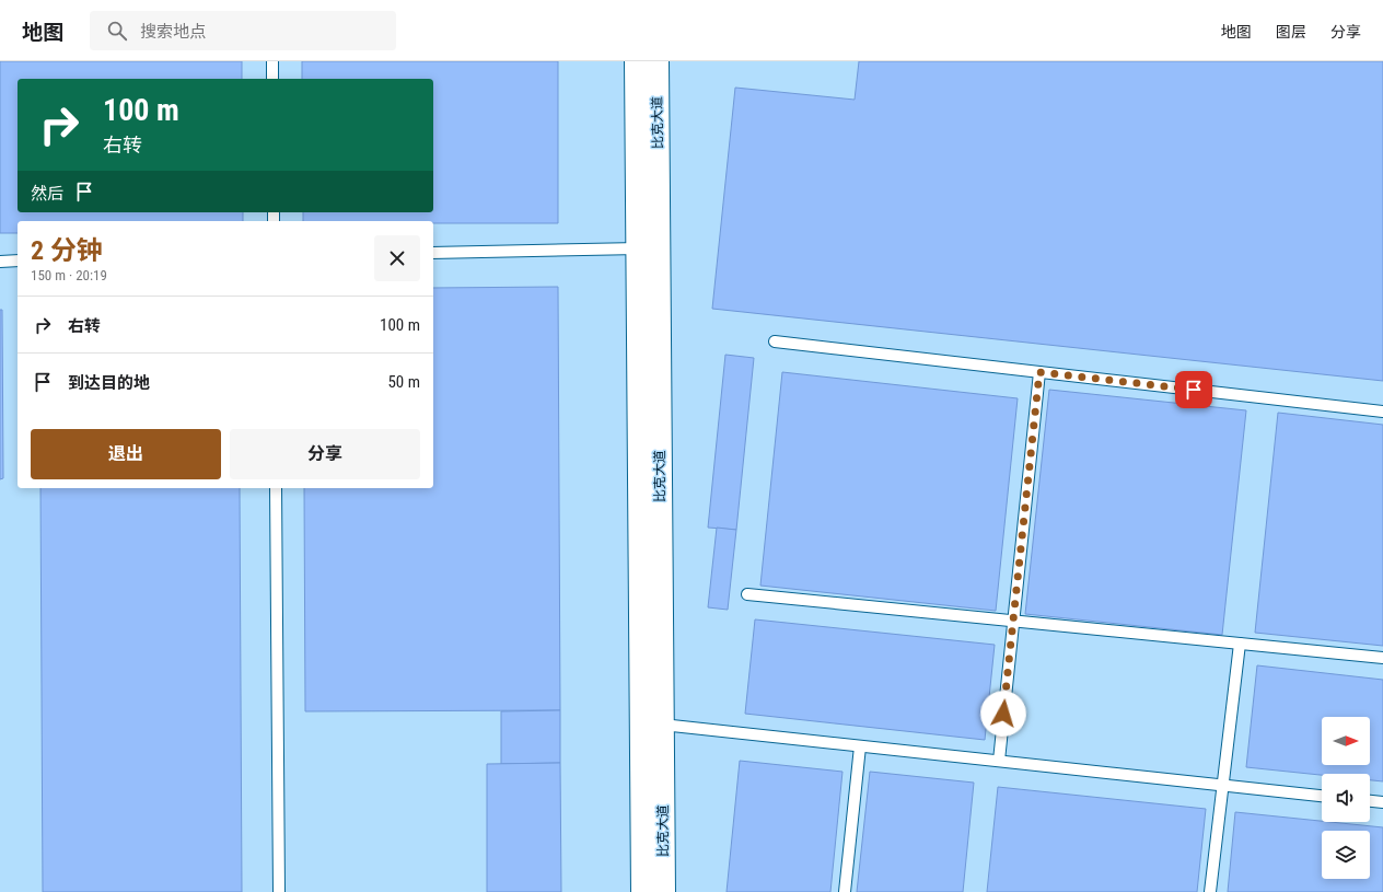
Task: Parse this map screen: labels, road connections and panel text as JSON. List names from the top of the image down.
{
  "streets": {
    "main road": ["比克大道"]
  },
  "north": "right",
  "page": {
    "header": "地图",
    "search": "搜索地点",
    "nav": ["地图", "图层", "分享"],
    "turn": ["100 m", "右转"],
    "then": "然后",
    "heading": ["2 分钟", "150 m · 20:19"],
    "list": [
      {
        "name": "右转",
        "value": "100 m"
      },
      {
        "name": "到达目的地",
        "value": "50 m"
      }
    ],
    "buttons": ["退出", "分享"]
  }
}
